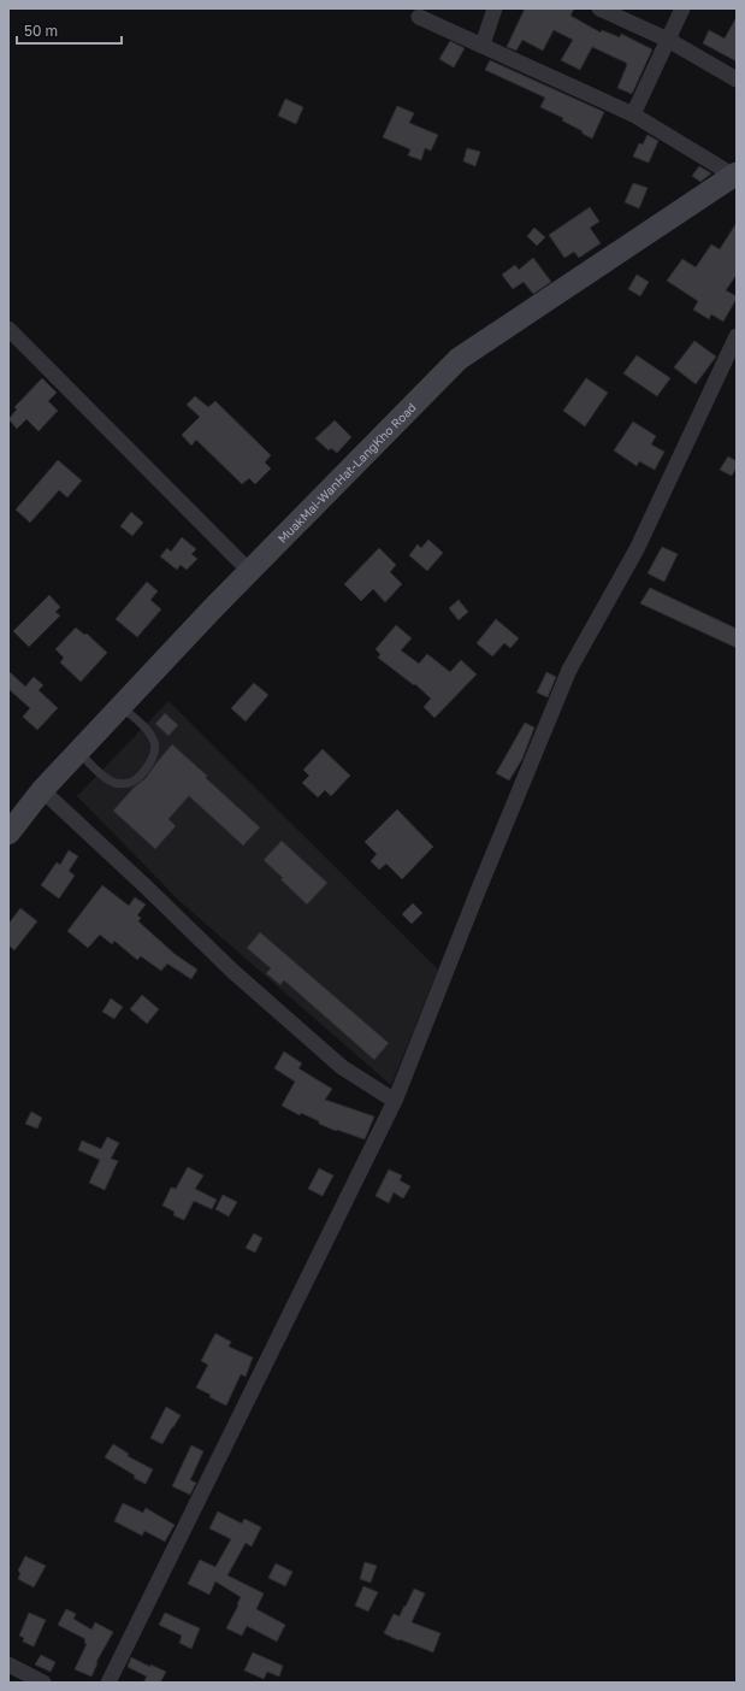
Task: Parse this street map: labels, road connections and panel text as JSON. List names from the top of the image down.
{
  "streets": {
    "main road": ["MuakMai-WanHat-LangKho Road"]
  },
  "scale_bar": "50 m"
}
